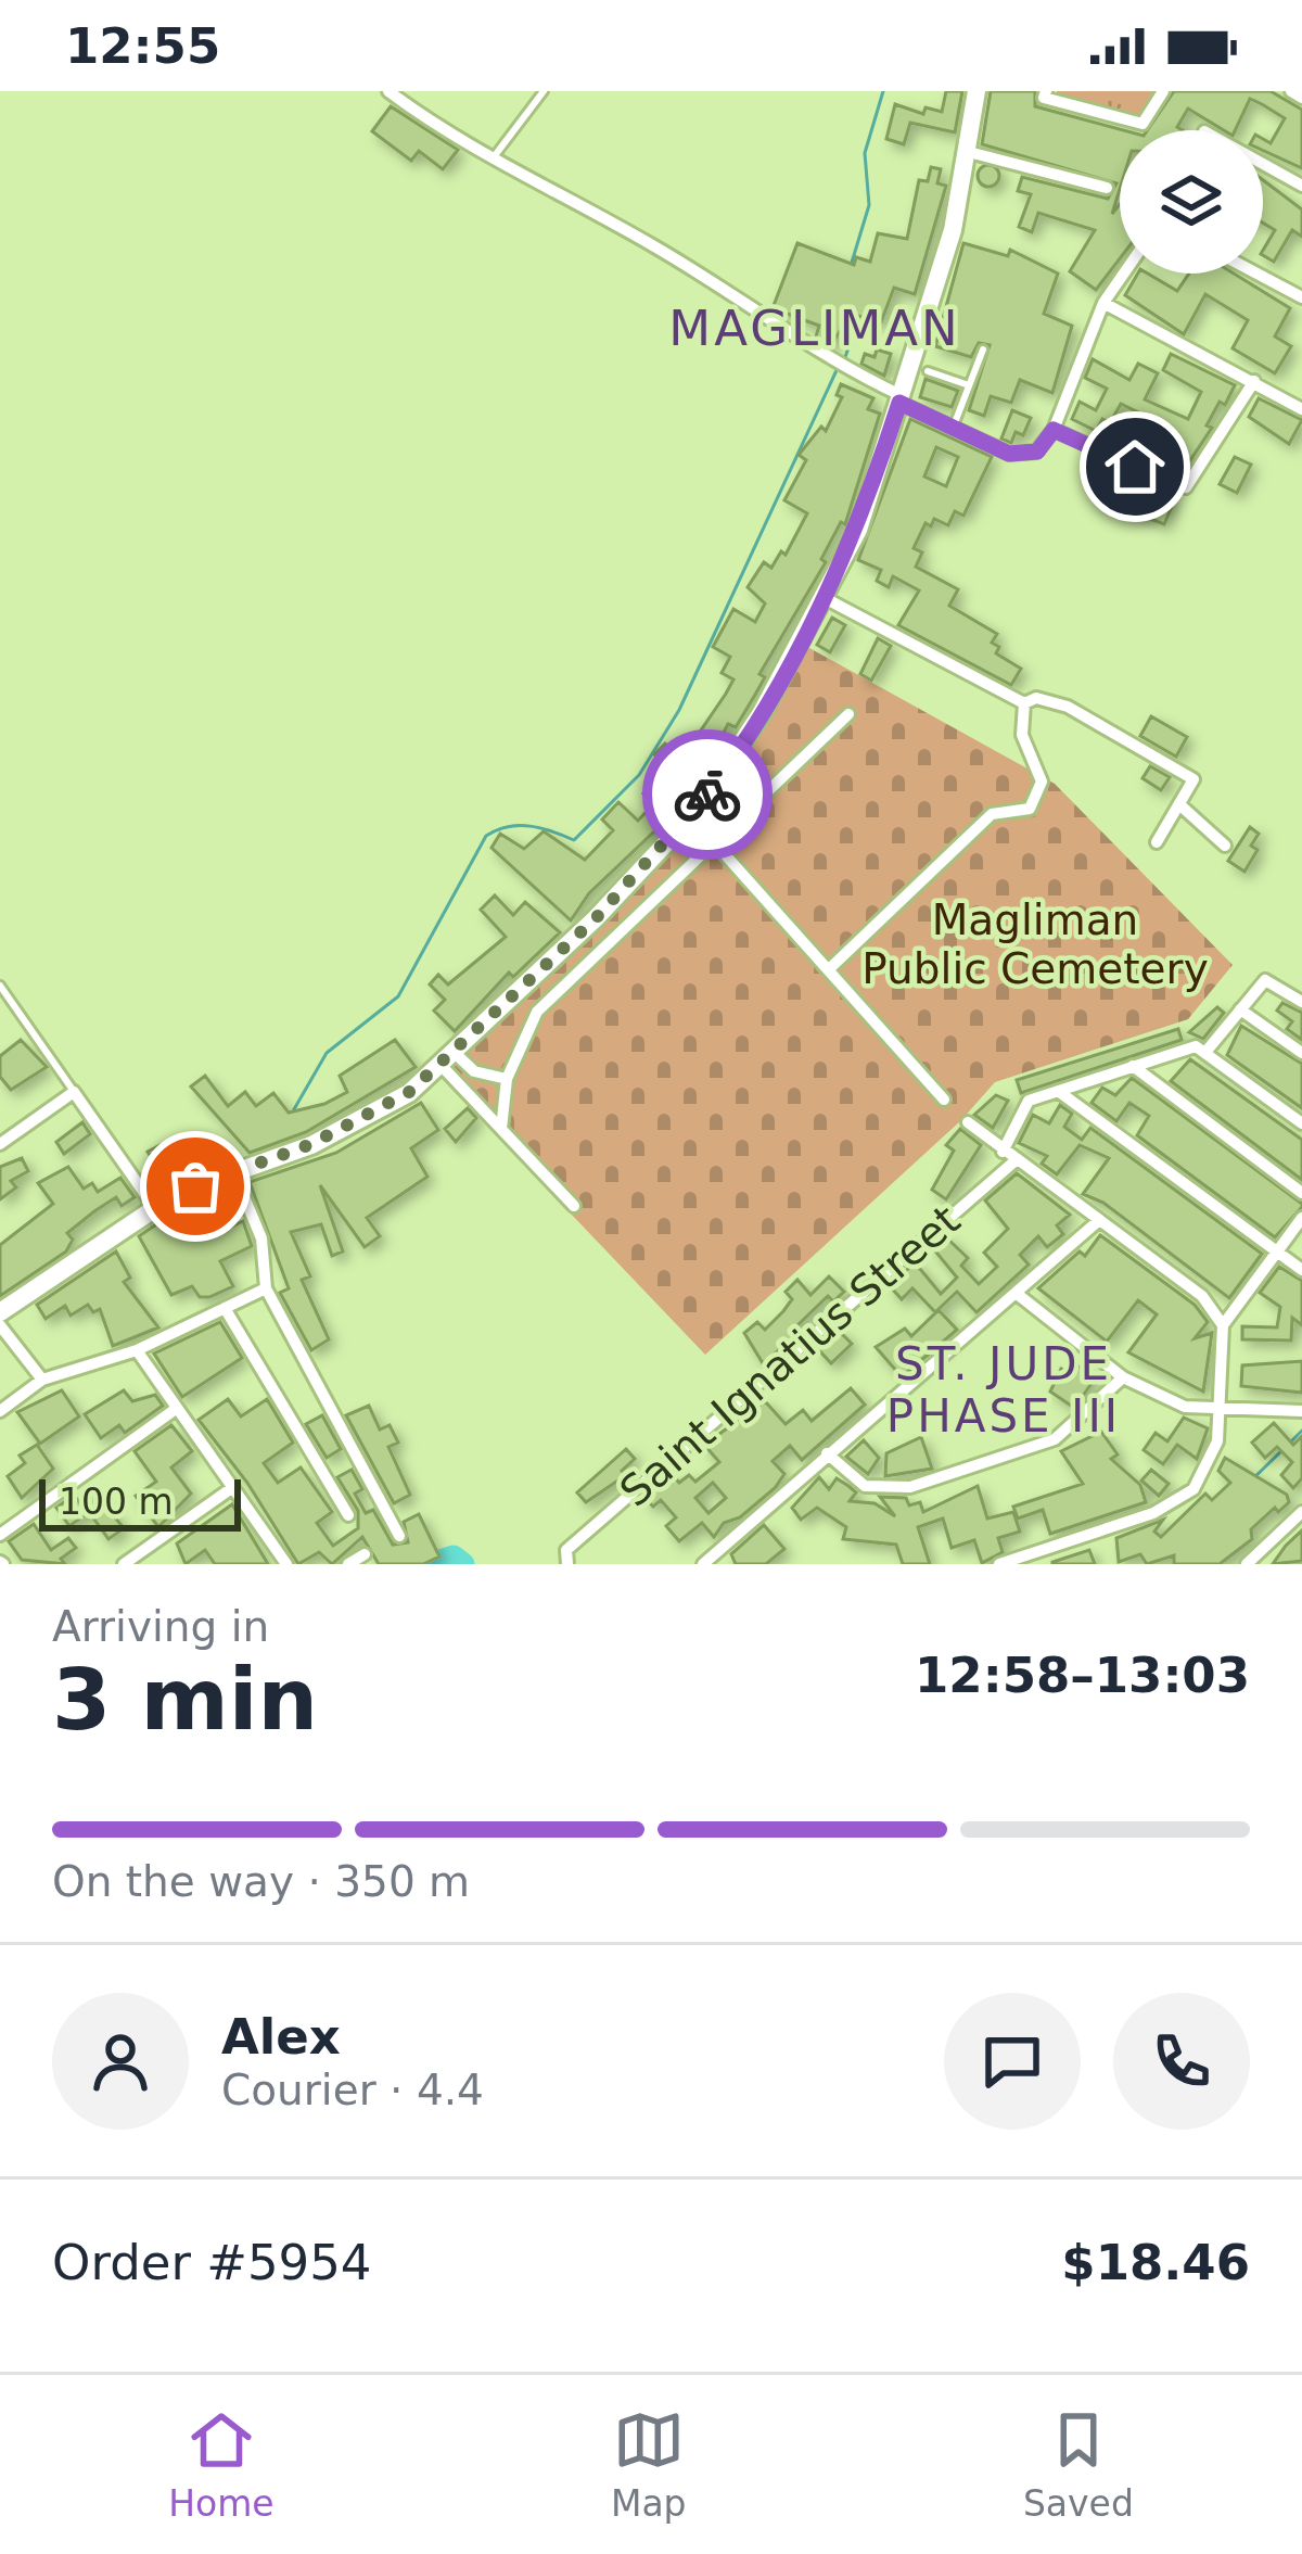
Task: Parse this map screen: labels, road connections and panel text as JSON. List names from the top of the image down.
{
  "streets": {
    "street": ["Saint Ignatius Street"]
  },
  "districts": ["MAGLIMAN", "ST. JUDE PHASE III"],
  "parks": ["Magliman Public Cemetery"],
  "scale_bar": "100 m",
  "page": {
    "status": "12:55",
    "scale": "100 m",
    "heading": ["3 min", "Arriving in", "12:58–13:03"],
    "panel": [
      "Alex",
      "Courier · 4.4",
      "Order #5954",
      "$18.46"
    ],
    "bar": "On the way · 350 m",
    "tabs": ["Home", "Map", "Saved"]
  }
}
